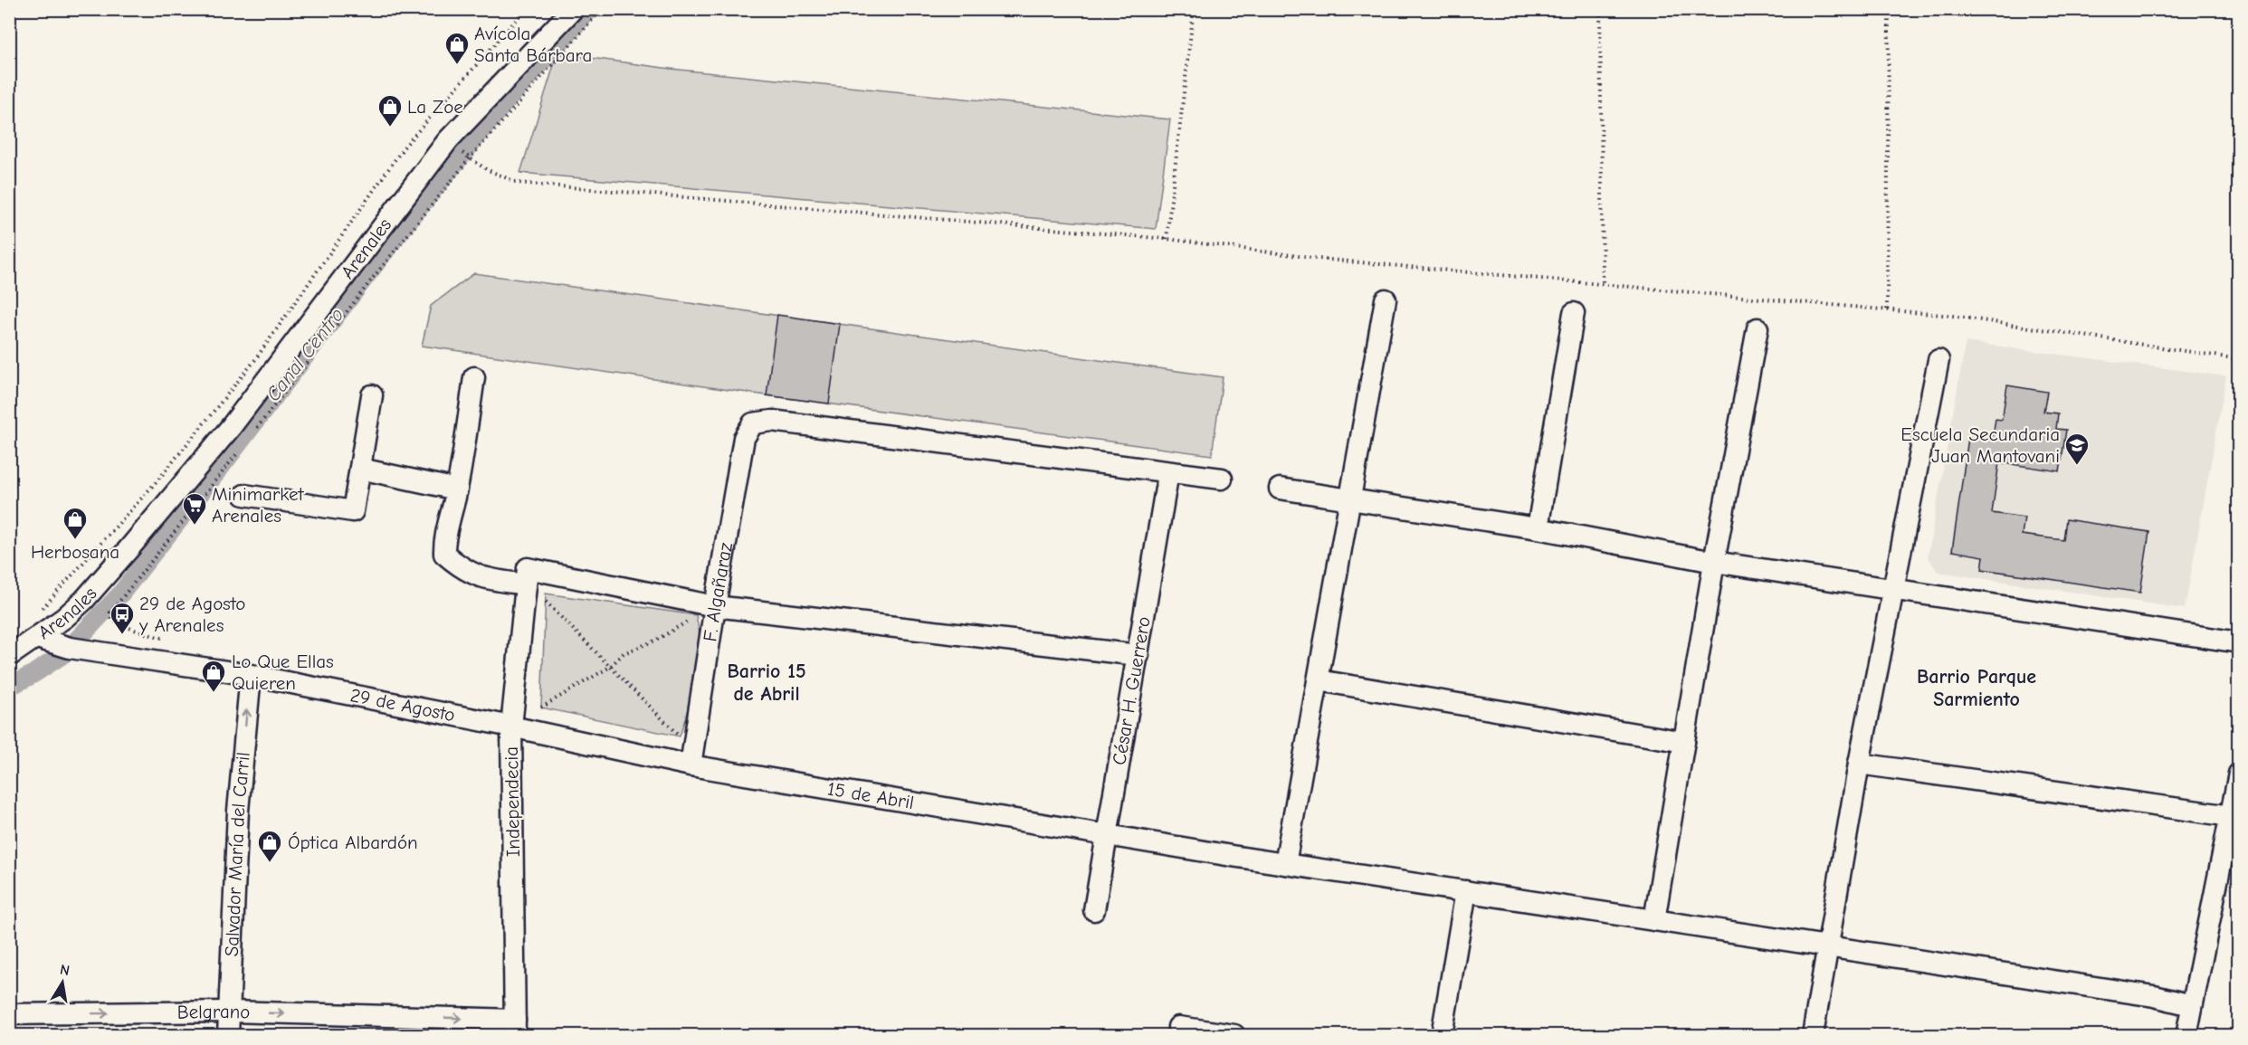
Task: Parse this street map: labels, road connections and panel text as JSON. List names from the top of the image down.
{
  "streets": {
    "street": [
      "Arenales",
      "F. Algañaraz",
      "César H. Guerrero",
      "29 de Agosto",
      "15 de Abril",
      "Independecia",
      "Salvador María del Carril",
      "Belgrano"
    ]
  },
  "crossings": [
    ["Arenales", "29 de Agosto"],
    ["F. Algañaraz", "César H. Guerrero"],
    ["F. Algañaraz", "15 de Abril"],
    ["César H. Guerrero", "15 de Abril"],
    ["29 de Agosto", "15 de Abril"],
    ["29 de Agosto", "Independecia"],
    ["29 de Agosto", "Salvador María del Carril"],
    ["15 de Abril", "Independecia"],
    ["Independecia", "Belgrano"],
    ["Salvador María del Carril", "Belgrano"]
  ],
  "one_way": ["Salvador María del Carril", "Belgrano"],
  "districts": ["Barrio 15 de Abril", "Barrio Parque Sarmiento"],
  "water": ["Canal Centro"],
  "places": {
    "shop": [
      "Avícola Santa Bárbara",
      "La Zoe",
      "Herbosana",
      "Lo Que Ellas Quieren",
      "Óptica Albardón"
    ],
    "school or university": ["Escuela Secundaria Juan Mantovani"],
    "supermarket": ["Minimarket Arenales"],
    "bus stop": ["29 de Agosto y Arenales"]
  },
  "north": "top"
}
